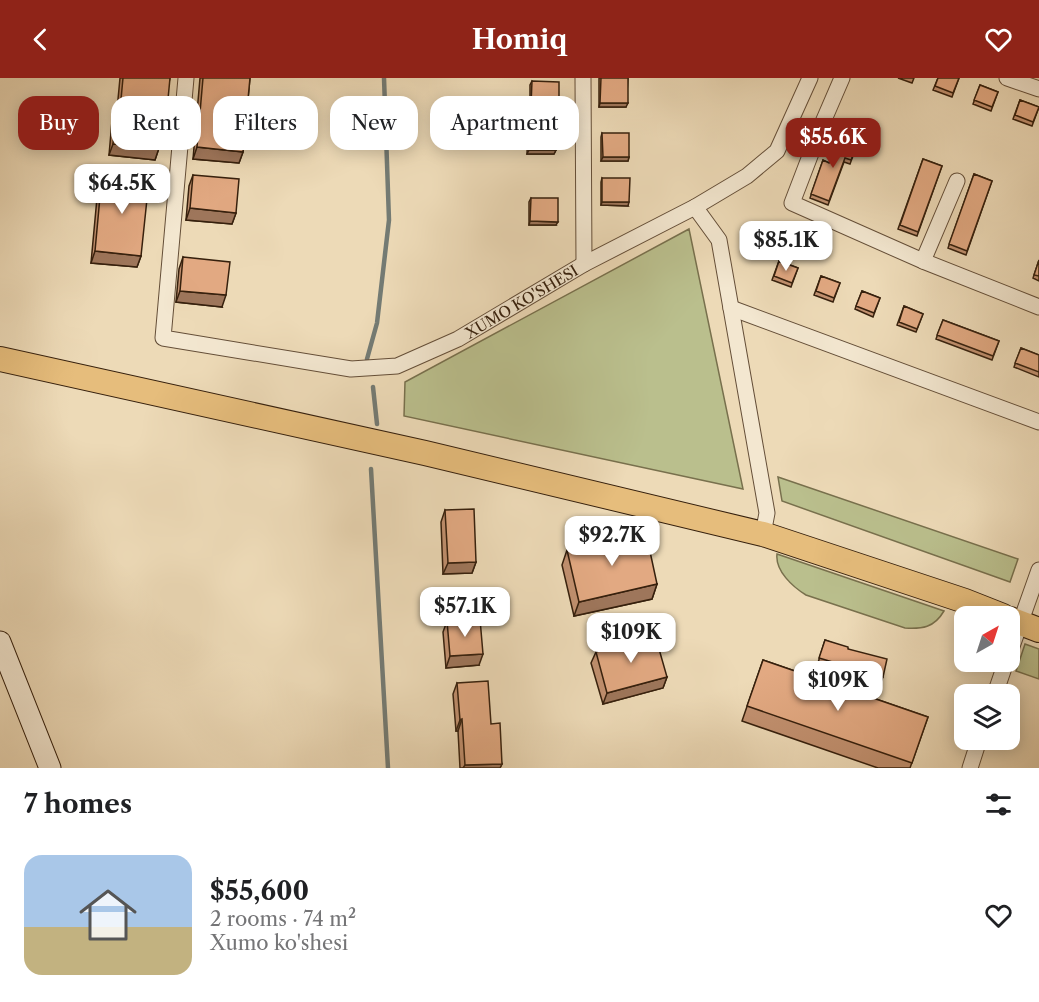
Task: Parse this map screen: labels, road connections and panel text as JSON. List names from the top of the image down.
{
  "streets": {
    "street": ["XUMO KO'SHESI"]
  },
  "north": "top right",
  "page": {
    "header": "Homiq",
    "chip": [
      "Buy",
      "Rent",
      "Filters",
      "New",
      "Apartment"
    ],
    "price": [
      "$55.6K",
      "$64.5K",
      "$85.1K",
      "$92.7K",
      "$57.1K",
      "$109K",
      "$109K"
    ],
    "heading": "7 homes",
    "list": [
      {
        "name": "$55,600",
        "note": "2 rooms · 74 m² · Xumo ko'shesi"
      }
    ]
  }
}
